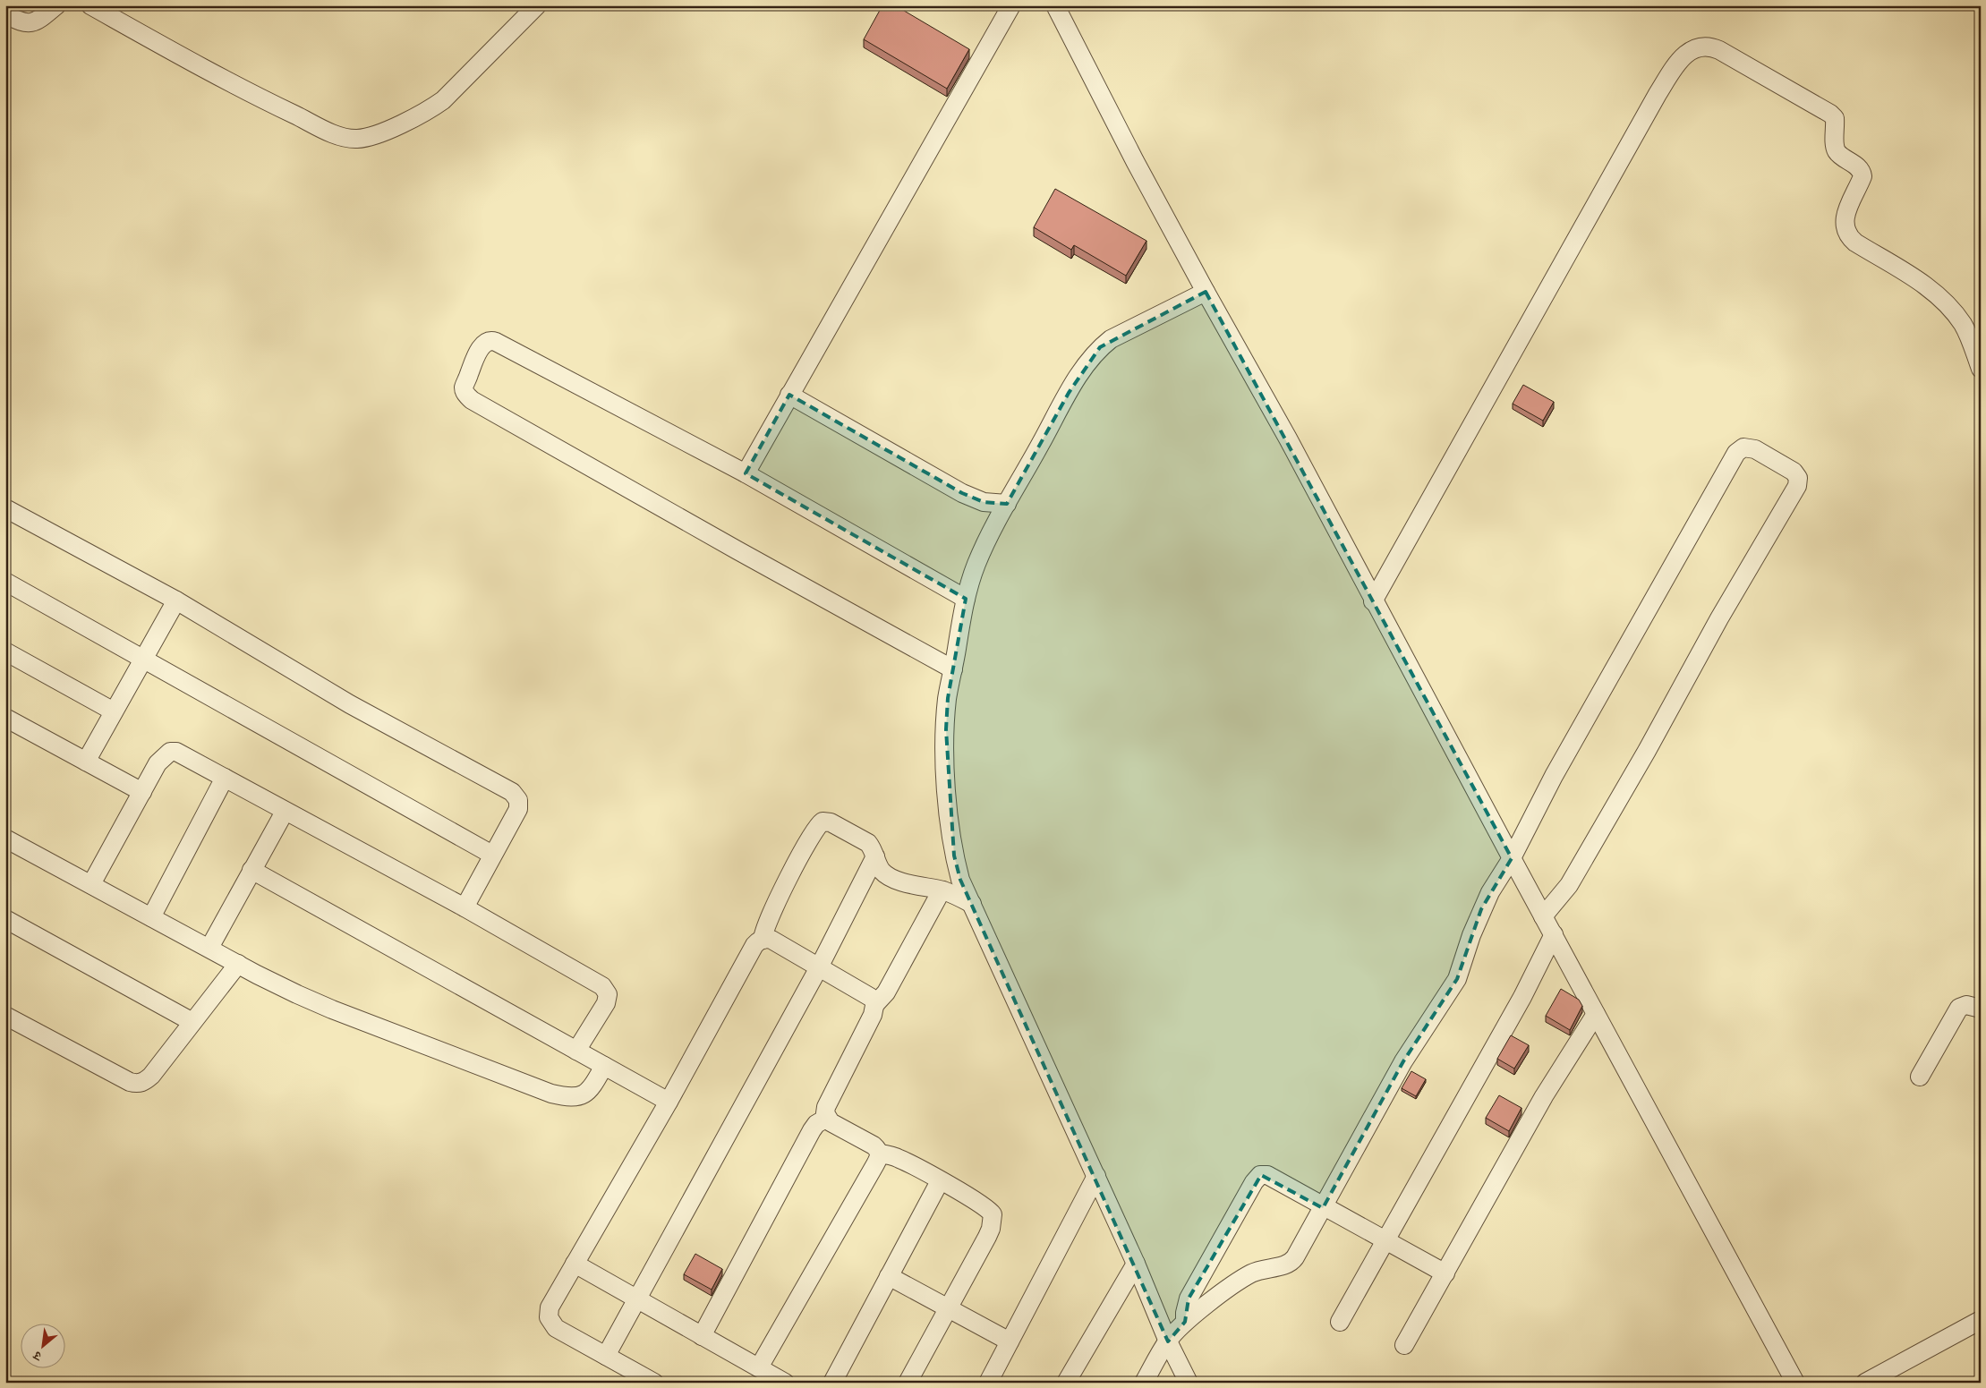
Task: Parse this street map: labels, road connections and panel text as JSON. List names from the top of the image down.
{
  "north": "bottom left"
}
